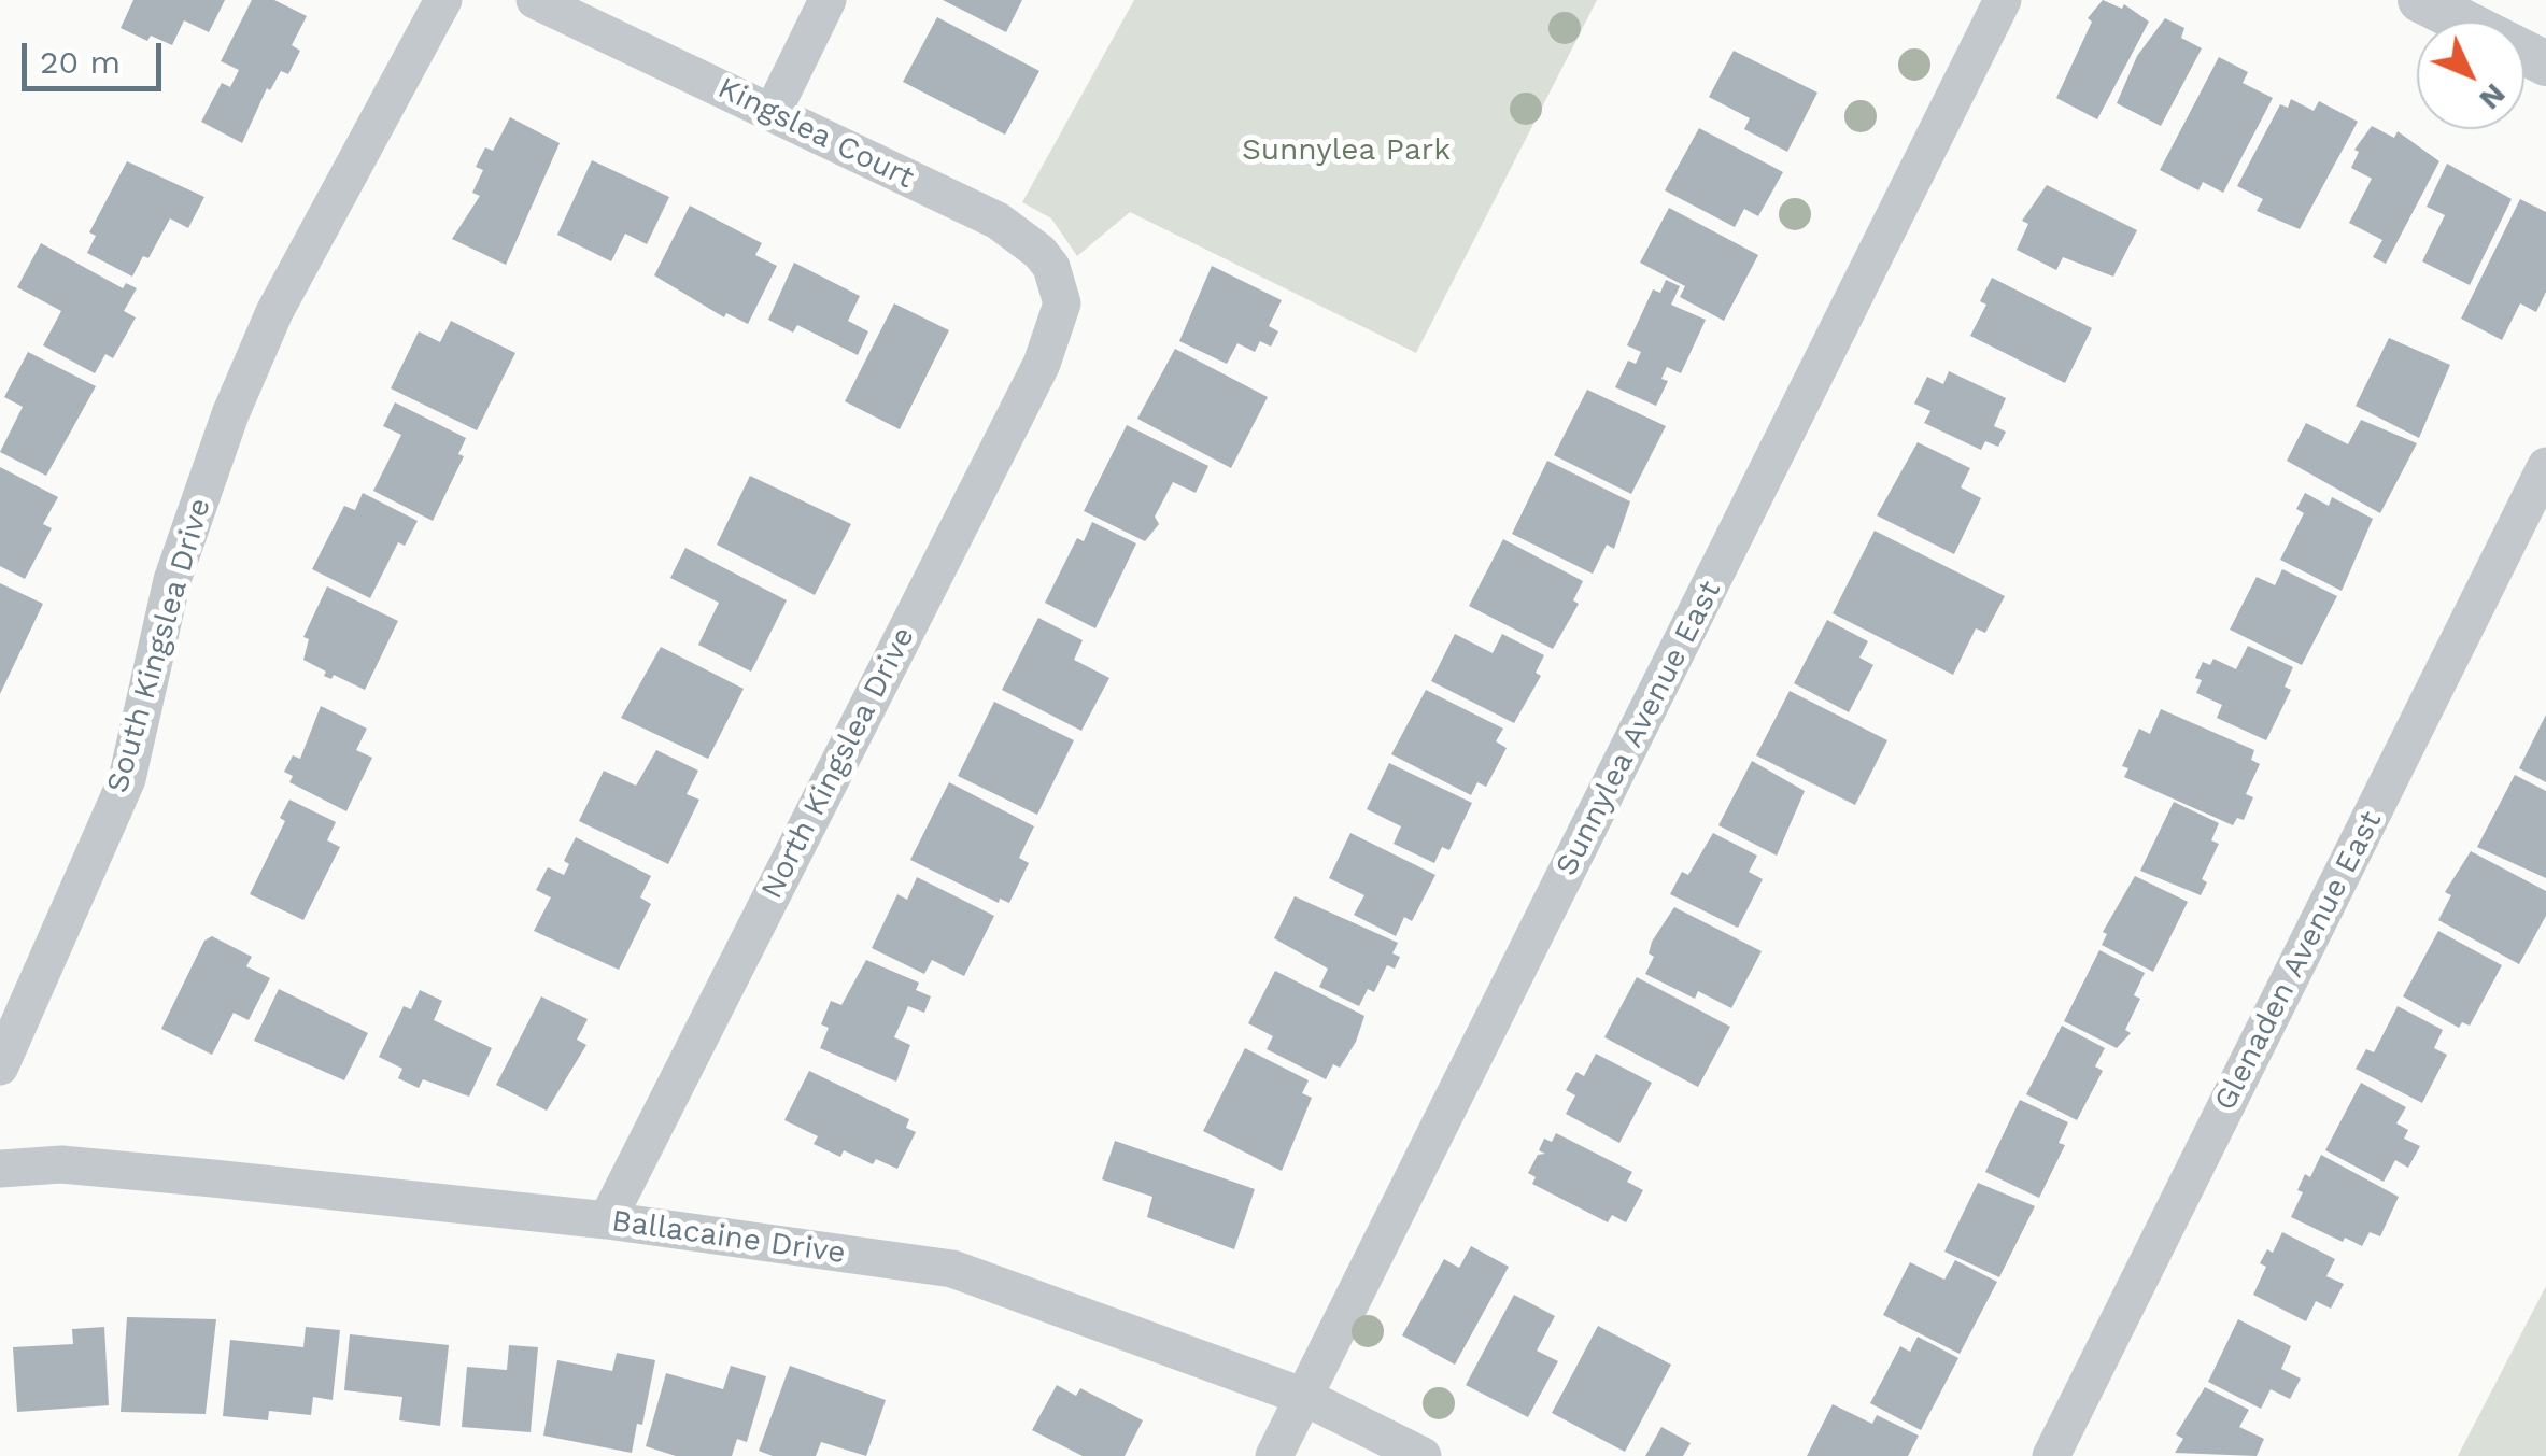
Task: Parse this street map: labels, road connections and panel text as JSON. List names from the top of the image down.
{
  "streets": {
    "street": [
      "Kingslea Court",
      "South Kingslea Drive",
      "Sunnylea Avenue East",
      "North Kingslea Drive",
      "Glenaden Avenue East",
      "Ballacaine Drive"
    ]
  },
  "crossings": [
    ["Kingslea Court", "North Kingslea Drive"],
    ["Sunnylea Avenue East", "Ballacaine Drive"],
    ["North Kingslea Drive", "Ballacaine Drive"]
  ],
  "parks": ["Sunnylea Park"],
  "scale_bar": "20 m",
  "north": "bottom right"
}
